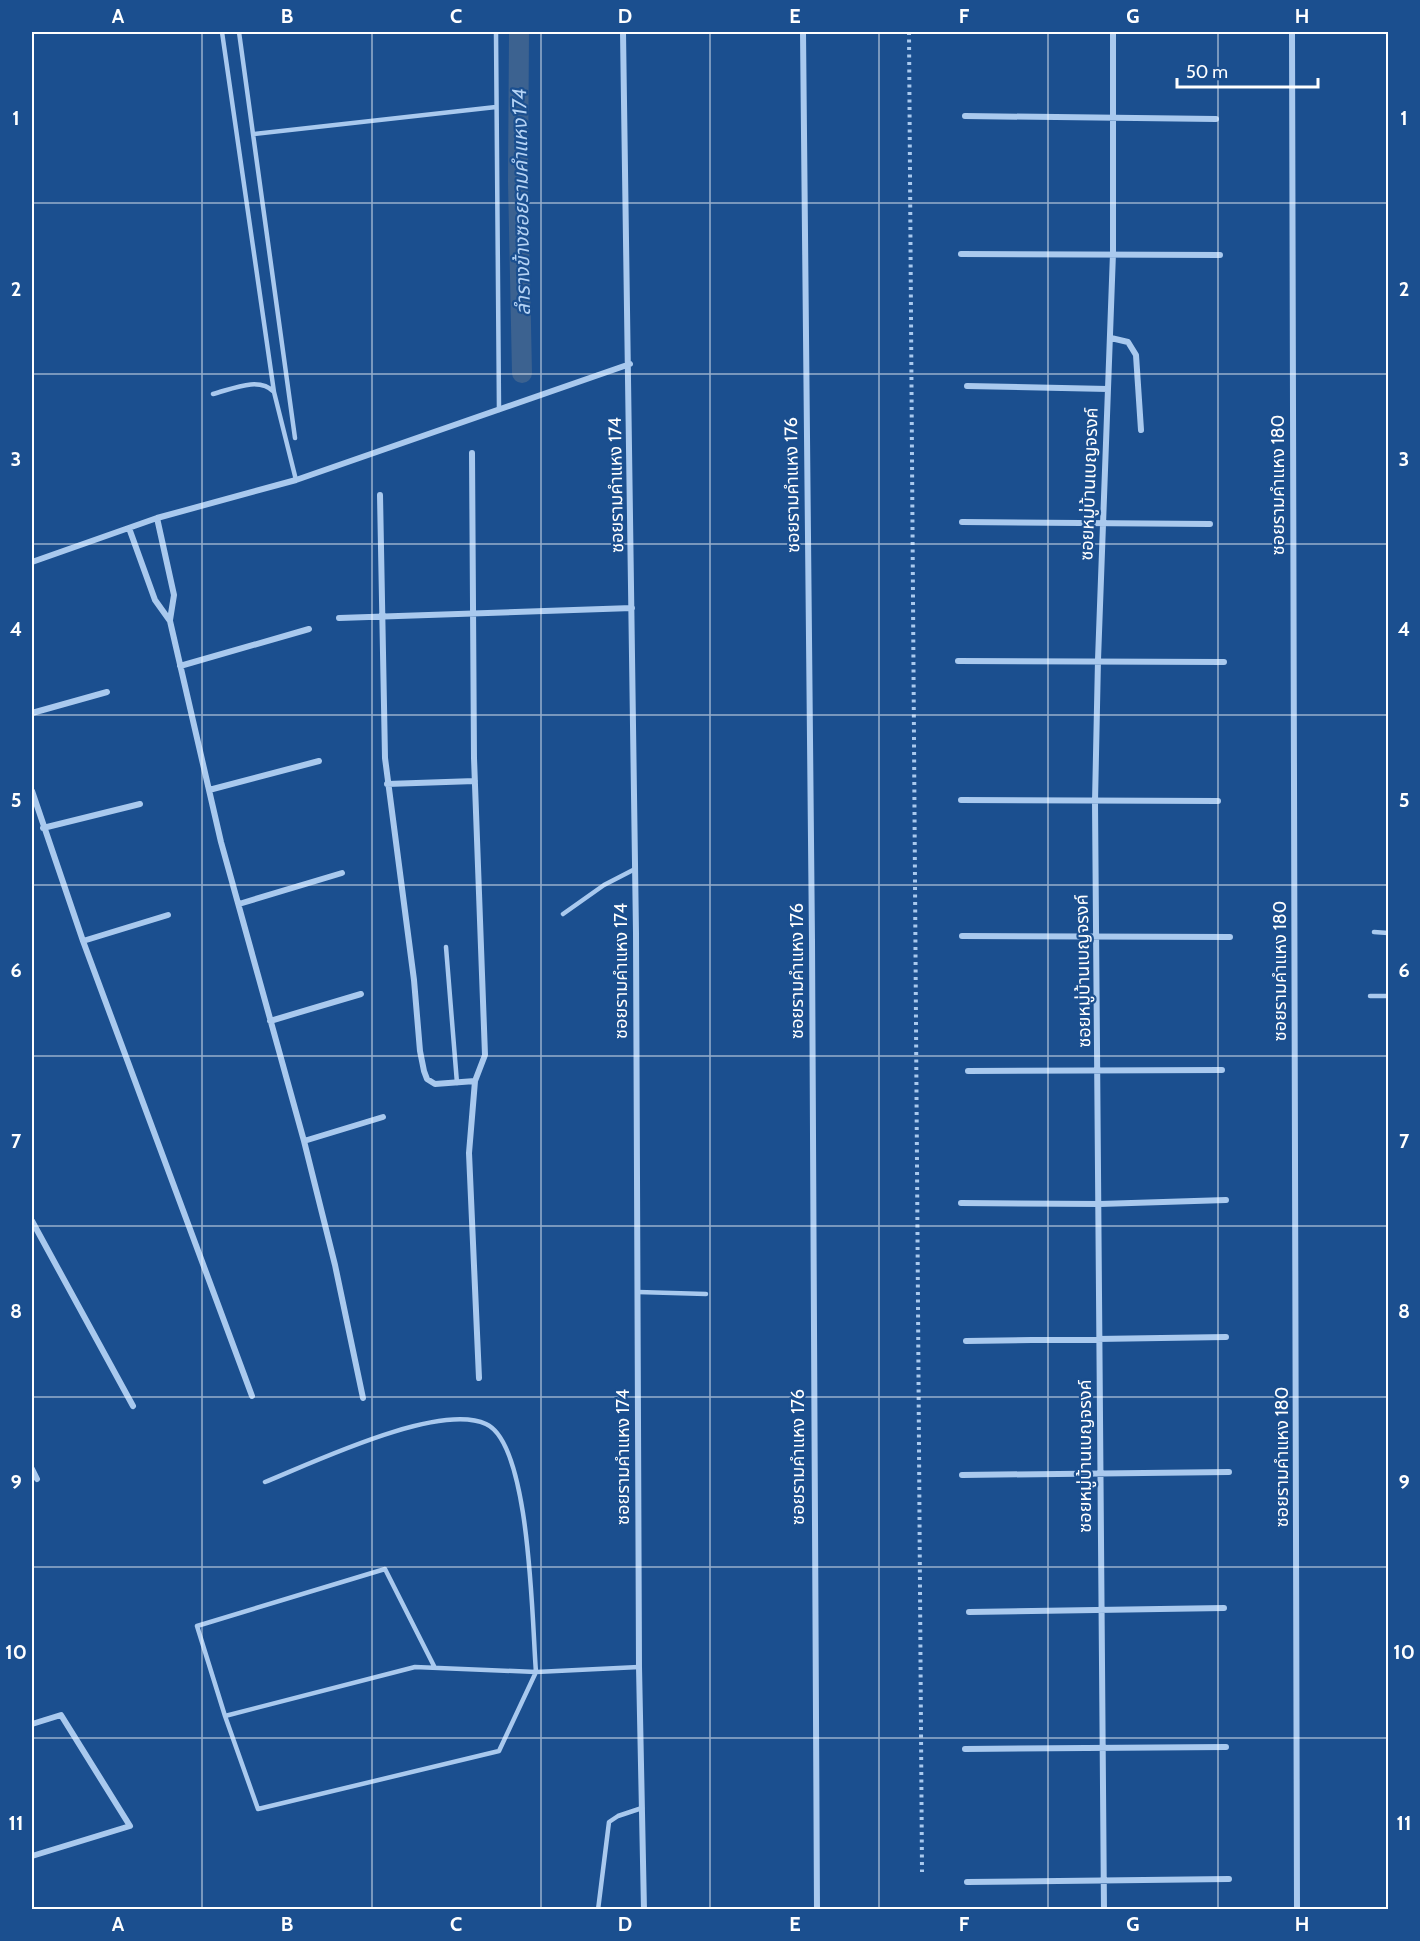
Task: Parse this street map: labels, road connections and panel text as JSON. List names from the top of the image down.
{
  "streets": {
    "street": [
      "ซอยหมู่บ้านเบญจรงค์",
      "ซอยรามคำแหง 174",
      "ซอยรามคำแหง 176",
      "ซอยรามคำแหง 180"
    ]
  },
  "water": ["ลำรางข้างซอยรามคำแหง 174"],
  "scale_bar": "50 m",
  "grid": {
    "columns": [
      "A",
      "B",
      "C",
      "D",
      "E",
      "F",
      "G",
      "H"
    ],
    "rows": [
      "1",
      "2",
      "3",
      "4",
      "5",
      "6",
      "7",
      "8",
      "9",
      "10",
      "11"
    ]
  }
}
